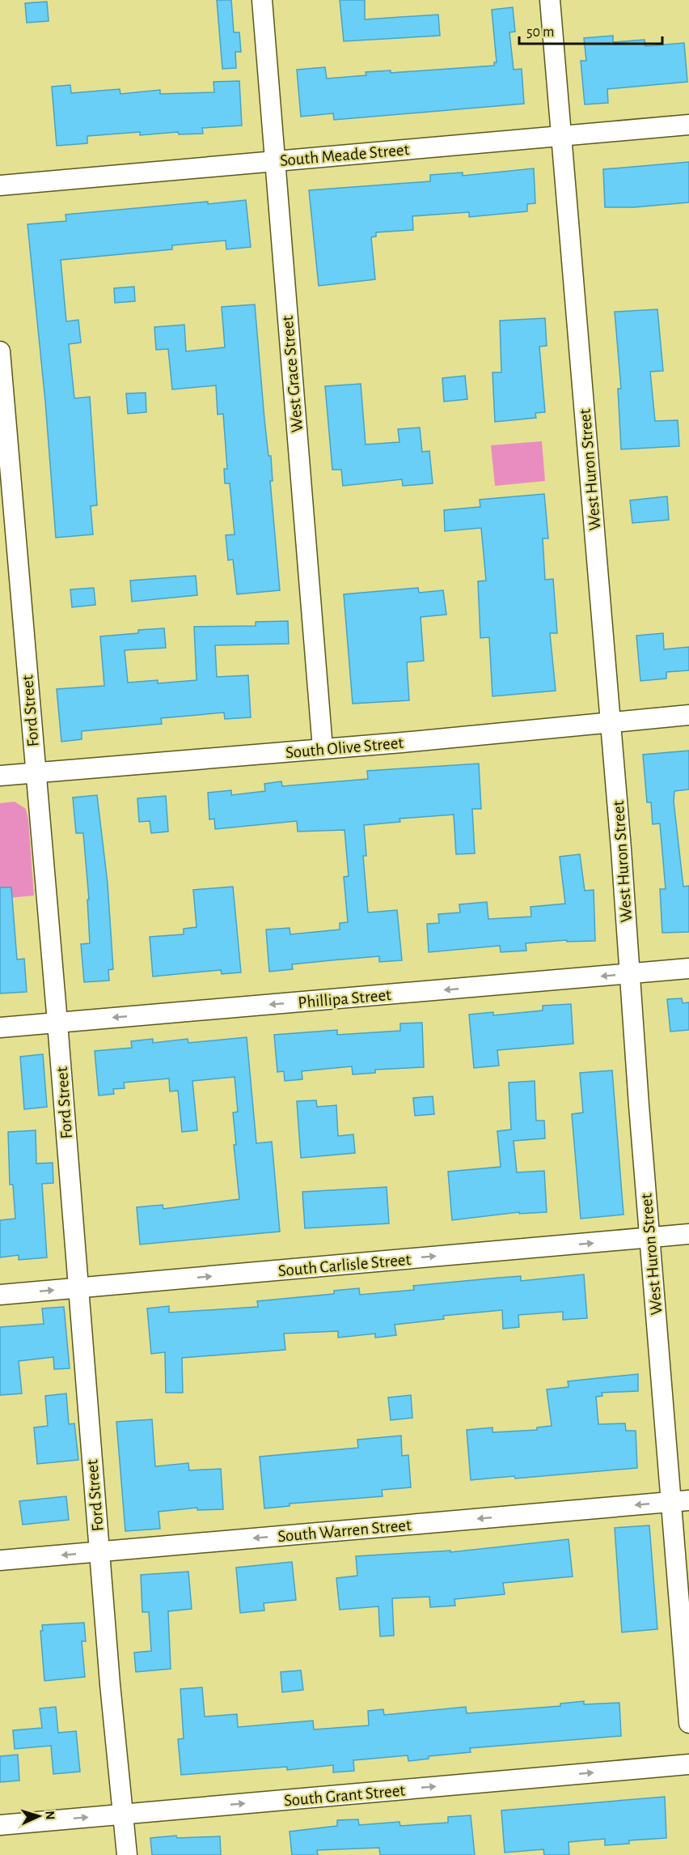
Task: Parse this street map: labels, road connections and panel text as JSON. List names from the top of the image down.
{
  "streets": {
    "street": [
      "South Meade Street",
      "West Grace Street",
      "West Huron Street",
      "Ford Street",
      "South Olive Street",
      "Phillipa Street",
      "South Carlisle Street",
      "South Warren Street",
      "South Grant Street"
    ]
  },
  "crossings": [
    ["South Meade Street", "West Grace Street"],
    ["South Meade Street", "West Huron Street"],
    ["West Grace Street", "South Olive Street"],
    ["West Huron Street", "South Olive Street"],
    ["West Huron Street", "Phillipa Street"],
    ["West Huron Street", "South Carlisle Street"],
    ["West Huron Street", "South Warren Street"],
    ["Ford Street", "South Olive Street"],
    ["Ford Street", "Phillipa Street"],
    ["Ford Street", "South Carlisle Street"],
    ["Ford Street", "South Warren Street"],
    ["Ford Street", "South Grant Street"]
  ],
  "one_way": [
    "Phillipa Street",
    "South Carlisle Street",
    "South Warren Street",
    "South Grant Street"
  ],
  "scale_bar": "50 m",
  "north": "right"
}
